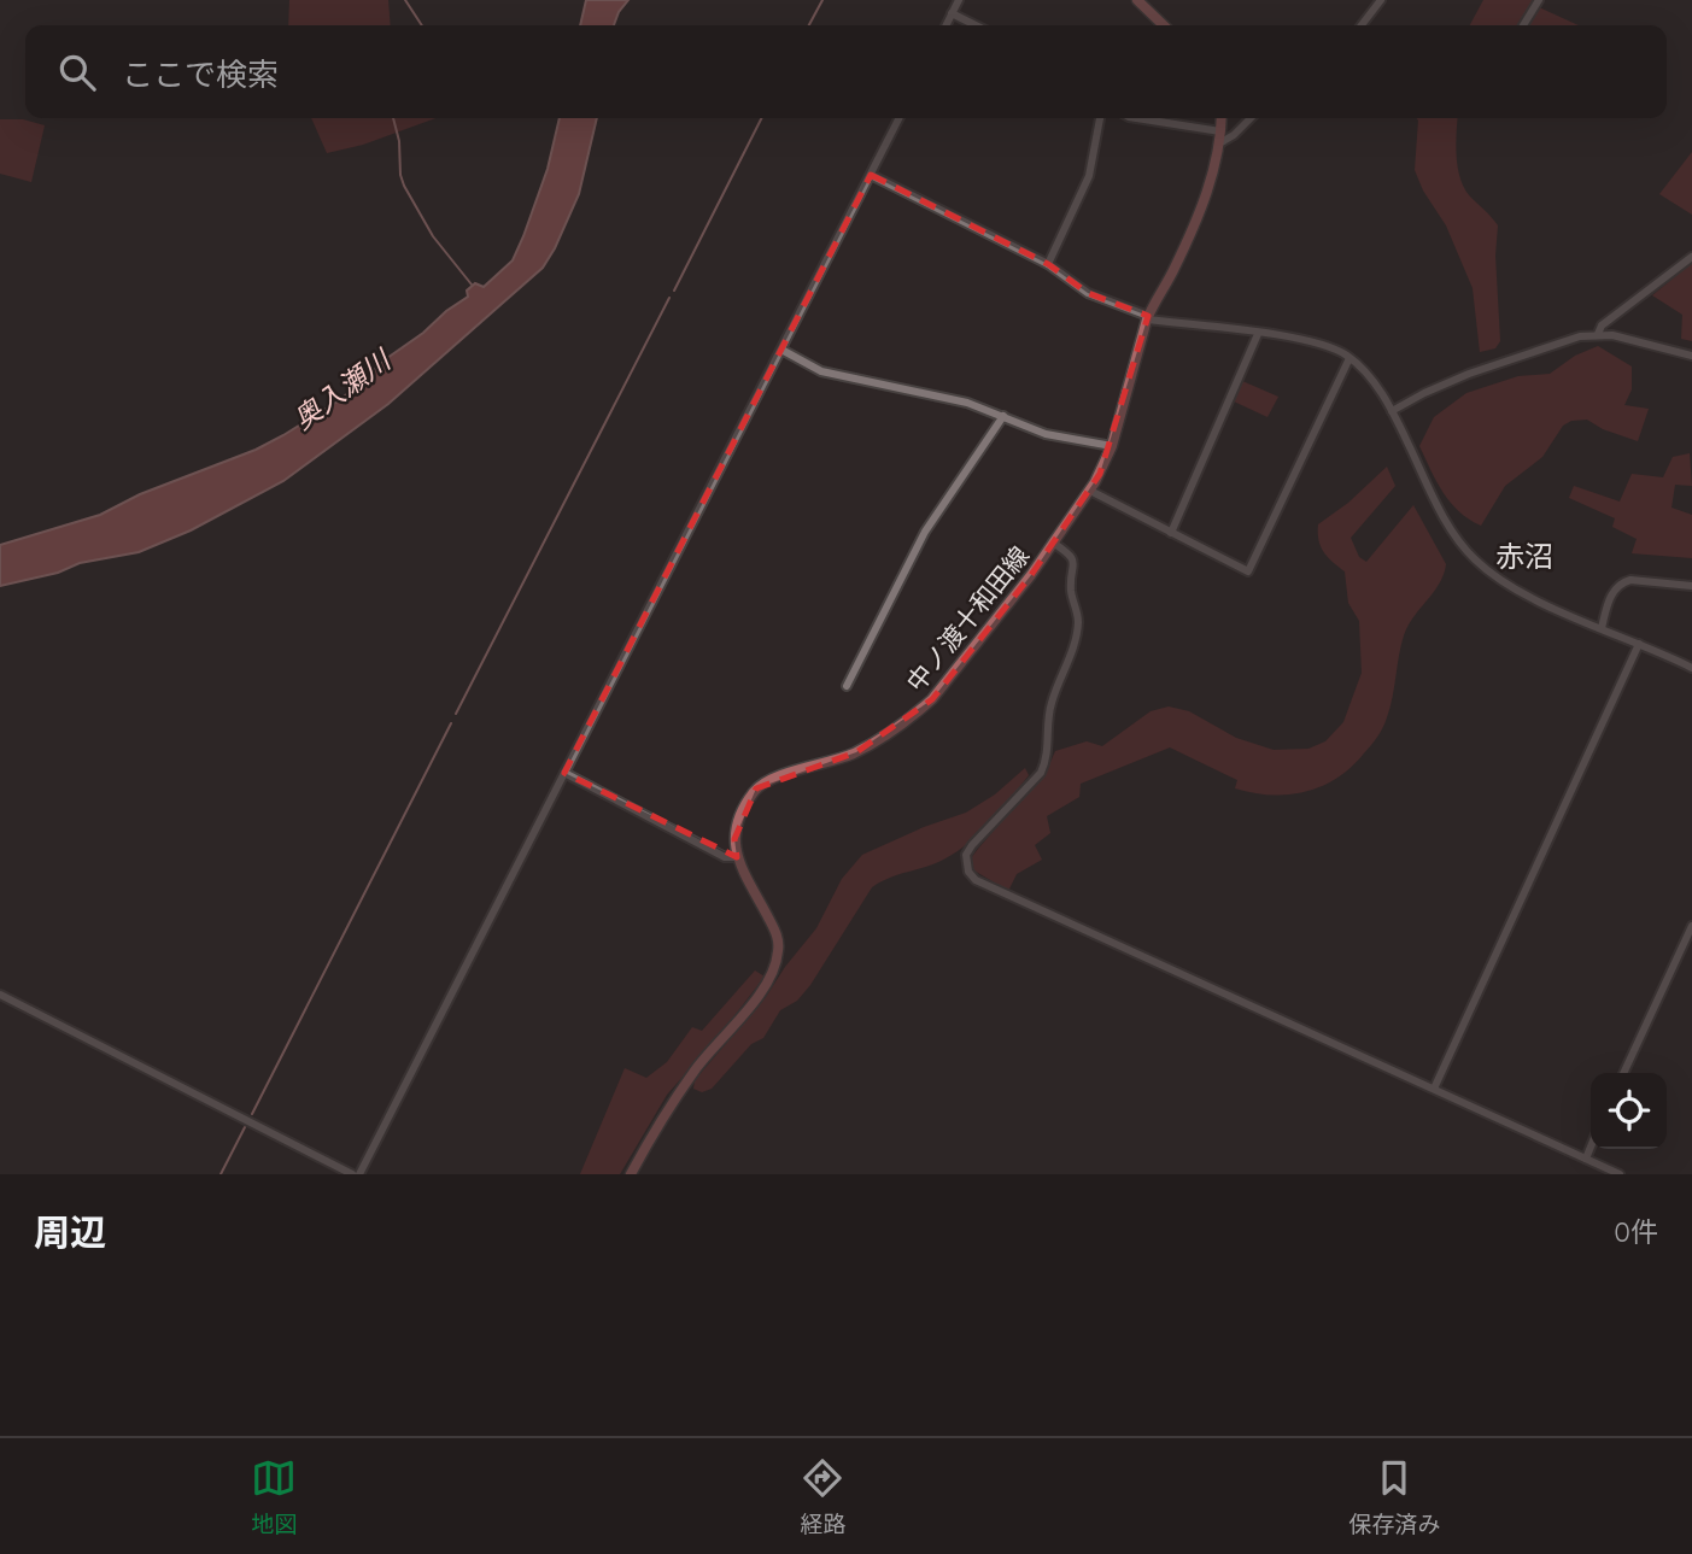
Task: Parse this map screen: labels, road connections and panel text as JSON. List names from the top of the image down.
{
  "streets": {
    "main road": ["中ノ渡十和田線"]
  },
  "districts": ["赤沼"],
  "water": ["奥入瀬川"],
  "page": {
    "search": "ここで検索",
    "heading": ["周辺", "0件"],
    "nav": ["地図", "経路", "保存済み"]
  }
}
